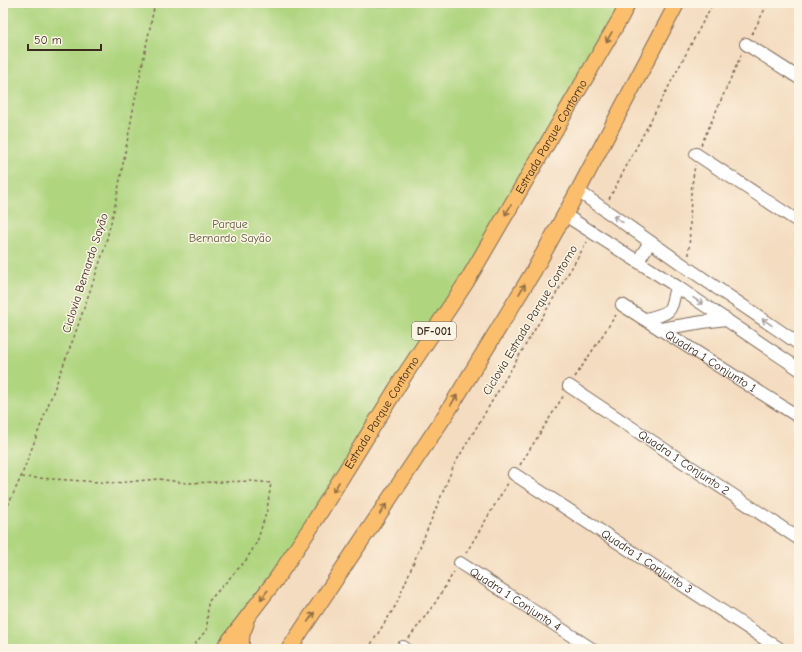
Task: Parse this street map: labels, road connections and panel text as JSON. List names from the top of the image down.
{
  "streets": {
    "main road": ["Estrada Parque Contorno", "DF-001"],
    "street": [
      "Quadra 1 Conjunto 1",
      "Quadra 1 Conjunto 2",
      "Quadra 1 Conjunto 3",
      "Quadra 1 Conjunto 4"
    ],
    "path": ["Ciclovia Bernardo Sayão", "Ciclovia Estrada Parque Contorno"]
  },
  "parks": ["Parque Bernardo Sayão"],
  "scale_bar": "50 m"
}
